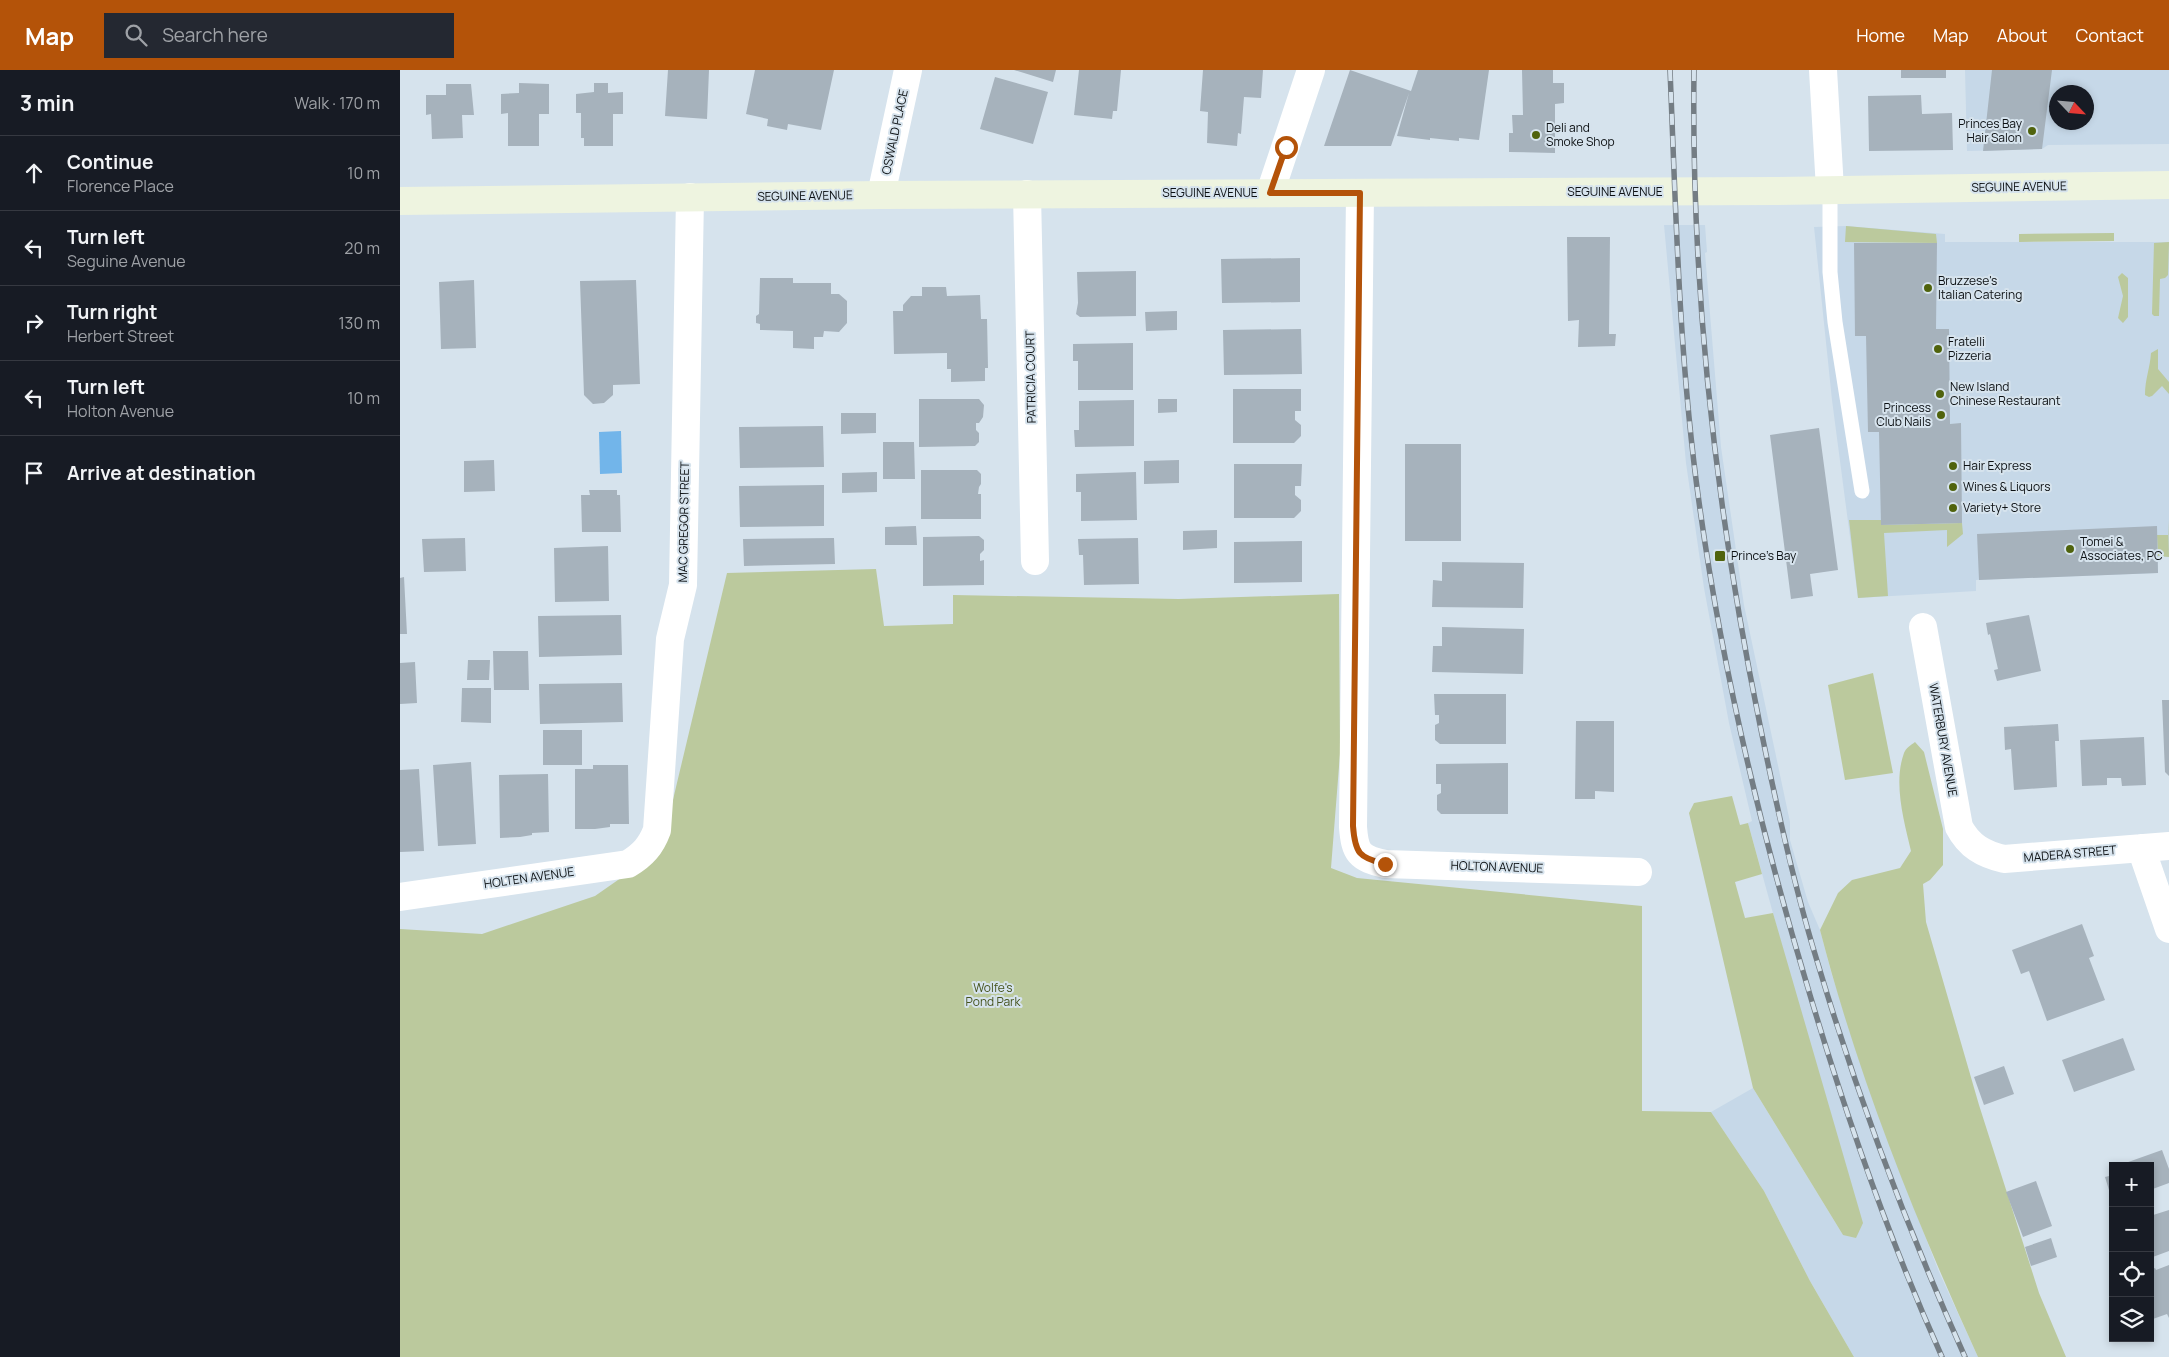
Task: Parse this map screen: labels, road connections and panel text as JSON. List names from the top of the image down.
{
  "streets": {
    "street": [
      "OSWALD PLACE",
      "SEGUINE AVENUE",
      "PATRICIA COURT",
      "MAC GREGOR STREET",
      "WATERBURY AVENUE",
      "MADERA STREET",
      "HOLTON AVENUE",
      "HOLTEN AVENUE"
    ]
  },
  "crossings": [
    ["OSWALD PLACE", "SEGUINE AVENUE"],
    ["SEGUINE AVENUE", "PATRICIA COURT"],
    ["SEGUINE AVENUE", "MAC GREGOR STREET"],
    ["SEGUINE AVENUE", "HOLTON AVENUE"],
    ["MAC GREGOR STREET", "HOLTEN AVENUE"],
    ["WATERBURY AVENUE", "MADERA STREET"]
  ],
  "parks": ["Wolfe's Pond Park"],
  "places": {
    "other": [
      "Princes Bay Hair Salon",
      "Deli and Smoke Shop",
      "Bruzzese's Italian Catering",
      "Fratelli Pizzeria",
      "New Island Chinese Restaurant",
      "Princess Club Nails",
      "Hair Express",
      "Wines & Liquors",
      "Variety+ Store",
      "Tomei & Associates, PC"
    ],
    "transit": ["Prince’s Bay"]
  },
  "north": "bottom right",
  "page": {
    "header": "Map",
    "search": "Search here",
    "nav": [
      "Home",
      "Map",
      "About",
      "Contact"
    ],
    "heading": ["3 min", "Walk · 170 m"],
    "list": [
      ["Continue", "Florence Place", "10 m"],
      ["Turn left", "Seguine Avenue", "20 m"],
      ["Turn right", "Herbert Street", "130 m"],
      ["Turn left", "Holton Avenue", "10 m"],
      "Arrive at destination"
    ],
    "map_buttons": ["+", "−"]
  }
}
